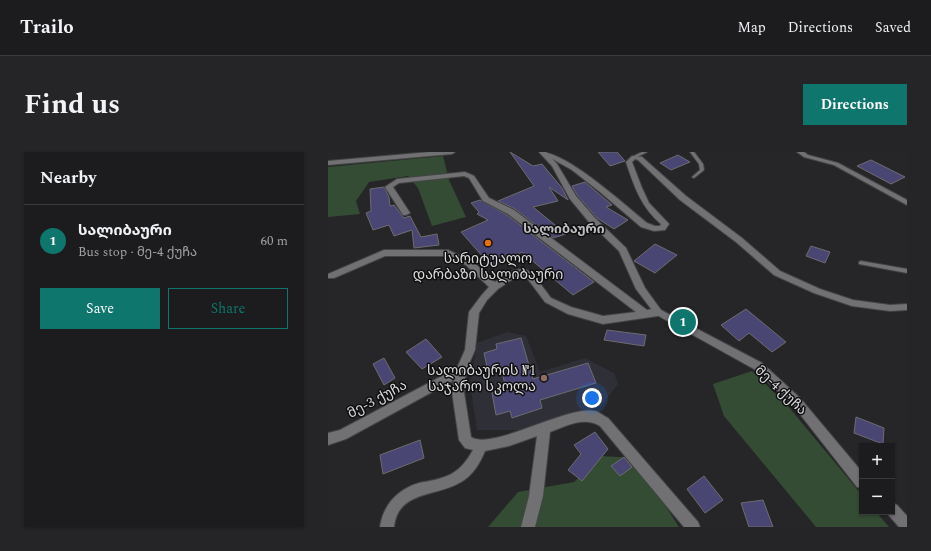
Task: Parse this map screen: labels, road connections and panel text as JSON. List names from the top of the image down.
{
  "streets": {
    "street": ["მე-4 ქუჩა", "მე-3 ქუჩა"]
  },
  "districts": ["სალიბაური"],
  "places": ["სარიტუალო დარბაზი სალიბაური", "სალიბაურის №1 საჯარო სკოლა"],
  "page": {
    "header": "Trailo",
    "nav": ["Map", "Directions", "Saved"],
    "title": "Find us",
    "buttons": [
      "Directions",
      ["Save", "Share"]
    ],
    "heading": "Nearby",
    "list": [
      {
        "mark": "1",
        "name": "სალიბაური",
        "note": "Bus stop · მე-4 ქუჩა",
        "value": "60 m"
      }
    ],
    "pins": "1",
    "map_buttons": ["+", "−"]
  }
}
